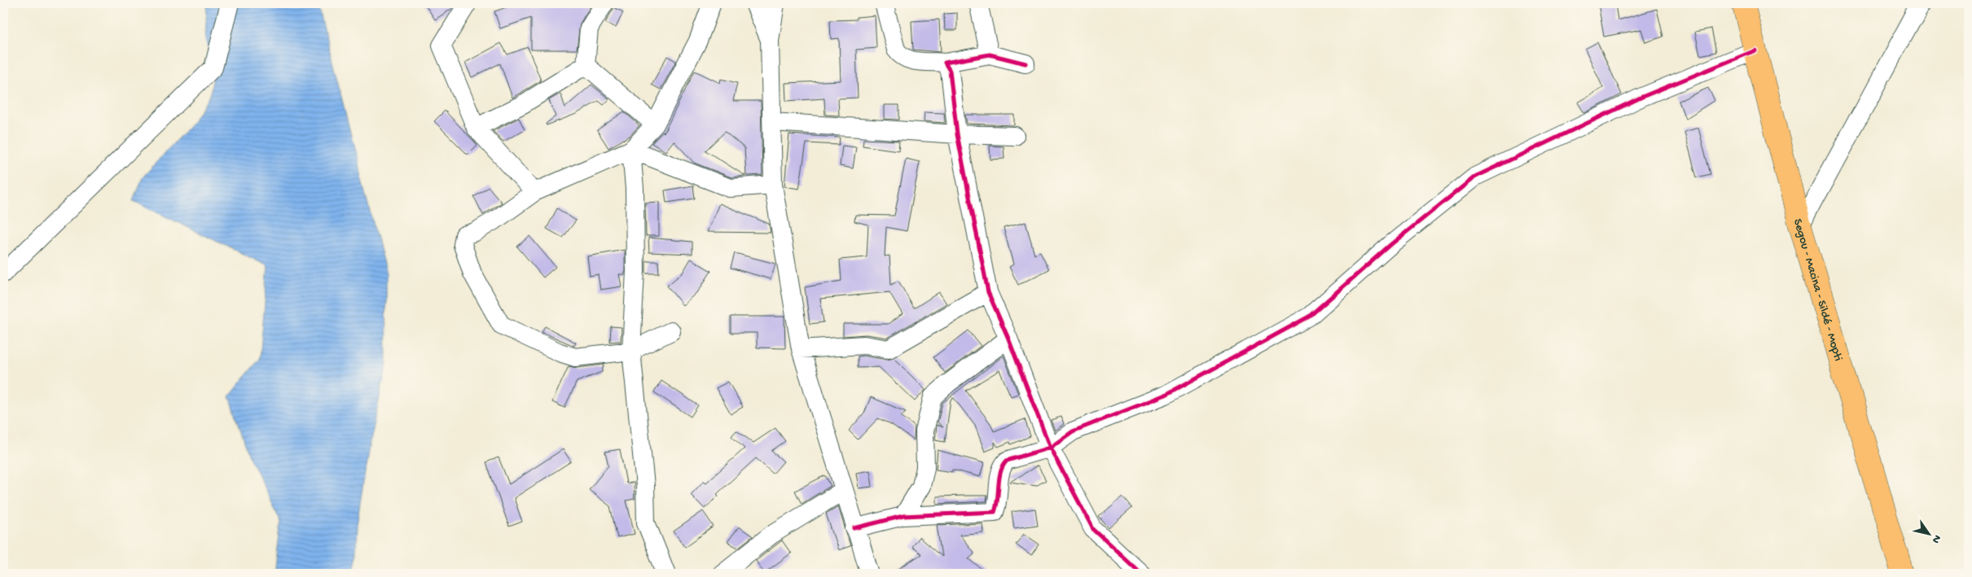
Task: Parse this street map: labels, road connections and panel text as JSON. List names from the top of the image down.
{
  "streets": {
    "main road": ["Segou - Macina - Sildé - Mopti"]
  },
  "north": "bottom right"
}
